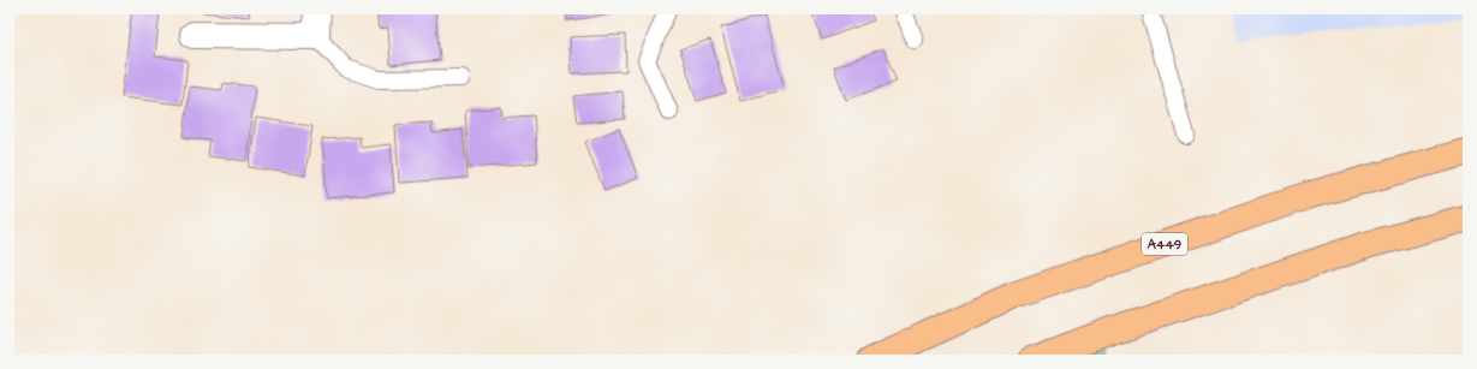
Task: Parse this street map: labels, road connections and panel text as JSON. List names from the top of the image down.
{
  "streets": {
    "highway": ["A449"]
  }
}
